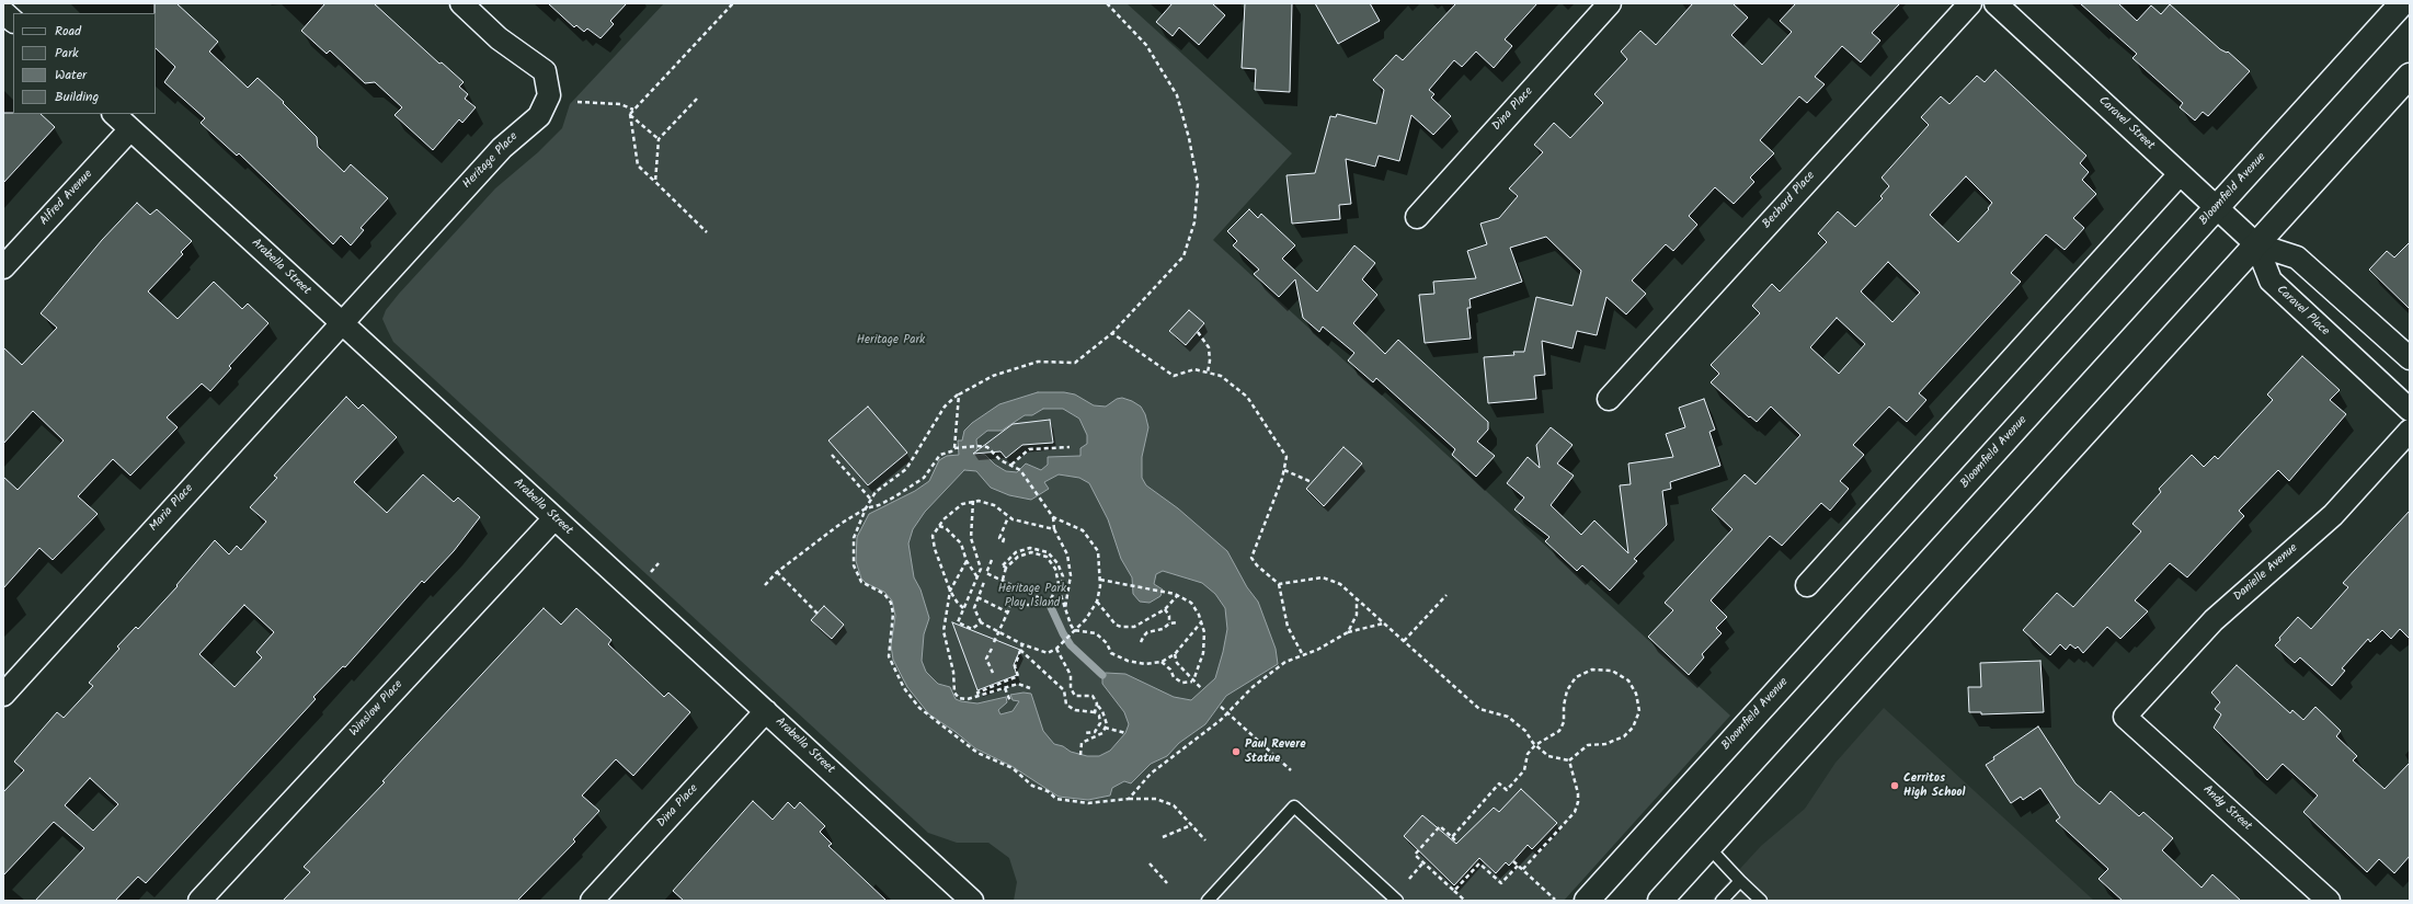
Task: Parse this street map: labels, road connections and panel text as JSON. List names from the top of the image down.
{
  "streets": {
    "street": [
      "Dina Place",
      "Caravel Street",
      "Heritage Place",
      "Bloomfield Avenue",
      "Alfred Avenue",
      "Bechard Place",
      "Arabella Street",
      "Caravel Place",
      "Maria Place",
      "Danielle Avenue",
      "Winslow Place",
      "Andy Street"
    ]
  },
  "crossings": [
    ["Dina Place", "Arabella Street"],
    ["Caravel Street", "Bloomfield Avenue"],
    ["Caravel Street", "Caravel Place"],
    ["Heritage Place", "Arabella Street"],
    ["Heritage Place", "Maria Place"],
    ["Alfred Avenue", "Arabella Street"],
    ["Arabella Street", "Maria Place"],
    ["Arabella Street", "Winslow Place"],
    ["Danielle Avenue", "Andy Street"]
  ],
  "parks": ["Heritage Park", "Heritage Park Play Island"],
  "places": ["Paul Revere Statue", "Cerritos High School"],
  "legend": [
    "Road",
    "Park",
    "Water",
    "Building"
  ]
}
